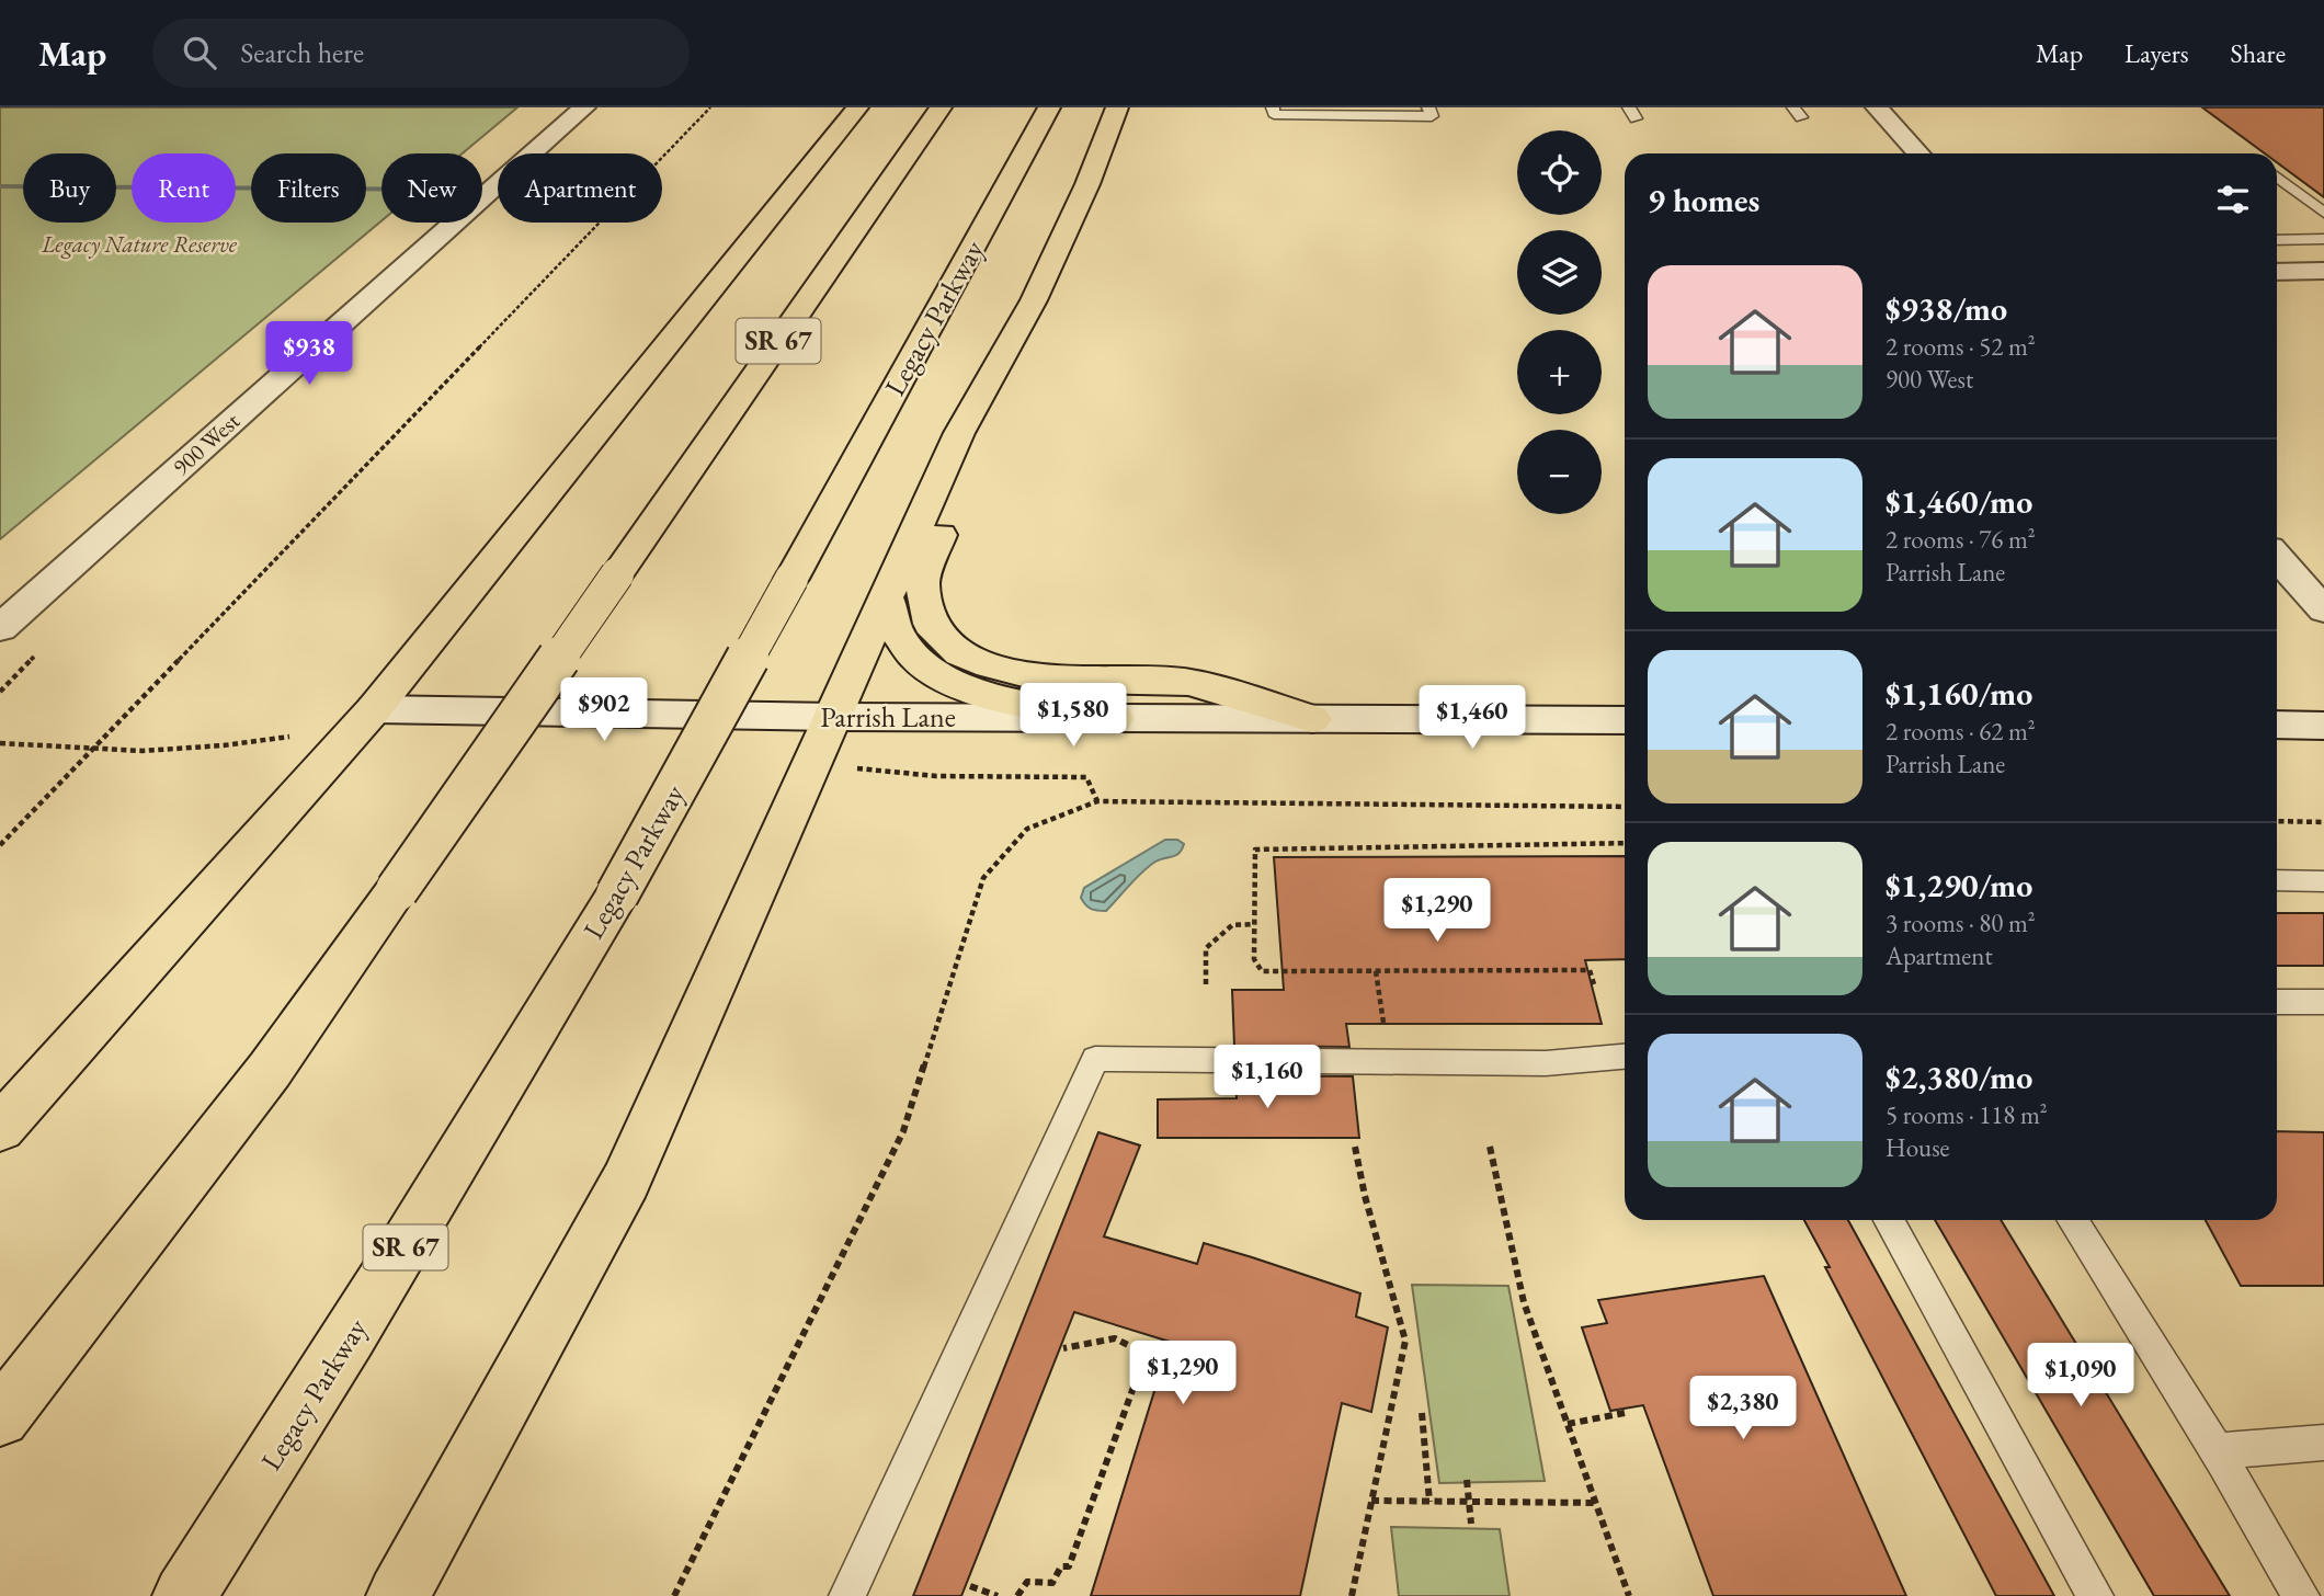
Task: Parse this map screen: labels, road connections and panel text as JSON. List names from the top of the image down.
{
  "streets": {
    "highway": ["Legacy Parkway", "SR 67"],
    "street": ["900 West", "Parrish Lane"]
  },
  "parks": ["Legacy Nature Reserve"],
  "page": {
    "header": "Map",
    "search": "Search here",
    "nav": ["Map", "Layers", "Share"],
    "map_buttons": ["+", "−"],
    "chip": [
      "Buy",
      "Rent",
      "Filters",
      "New",
      "Apartment"
    ],
    "heading": "9 homes",
    "list": [
      {
        "name": "$938/mo",
        "note": "2 rooms · 52 m² · 900 West"
      },
      {
        "name": "$1,460/mo",
        "note": "2 rooms · 76 m² · Parrish Lane"
      },
      {
        "name": "$1,160/mo",
        "note": "2 rooms · 62 m² · Parrish Lane"
      },
      {
        "name": "$1,290/mo",
        "note": "3 rooms · 80 m² · Apartment"
      },
      {
        "name": "$2,380/mo",
        "note": "5 rooms · 118 m² · House"
      }
    ],
    "price": [
      "$938",
      "$902",
      "$1,580",
      "$1,460",
      "$1,290",
      "$1,160",
      "$1,290",
      "$1,090",
      "$2,380"
    ]
  }
}
